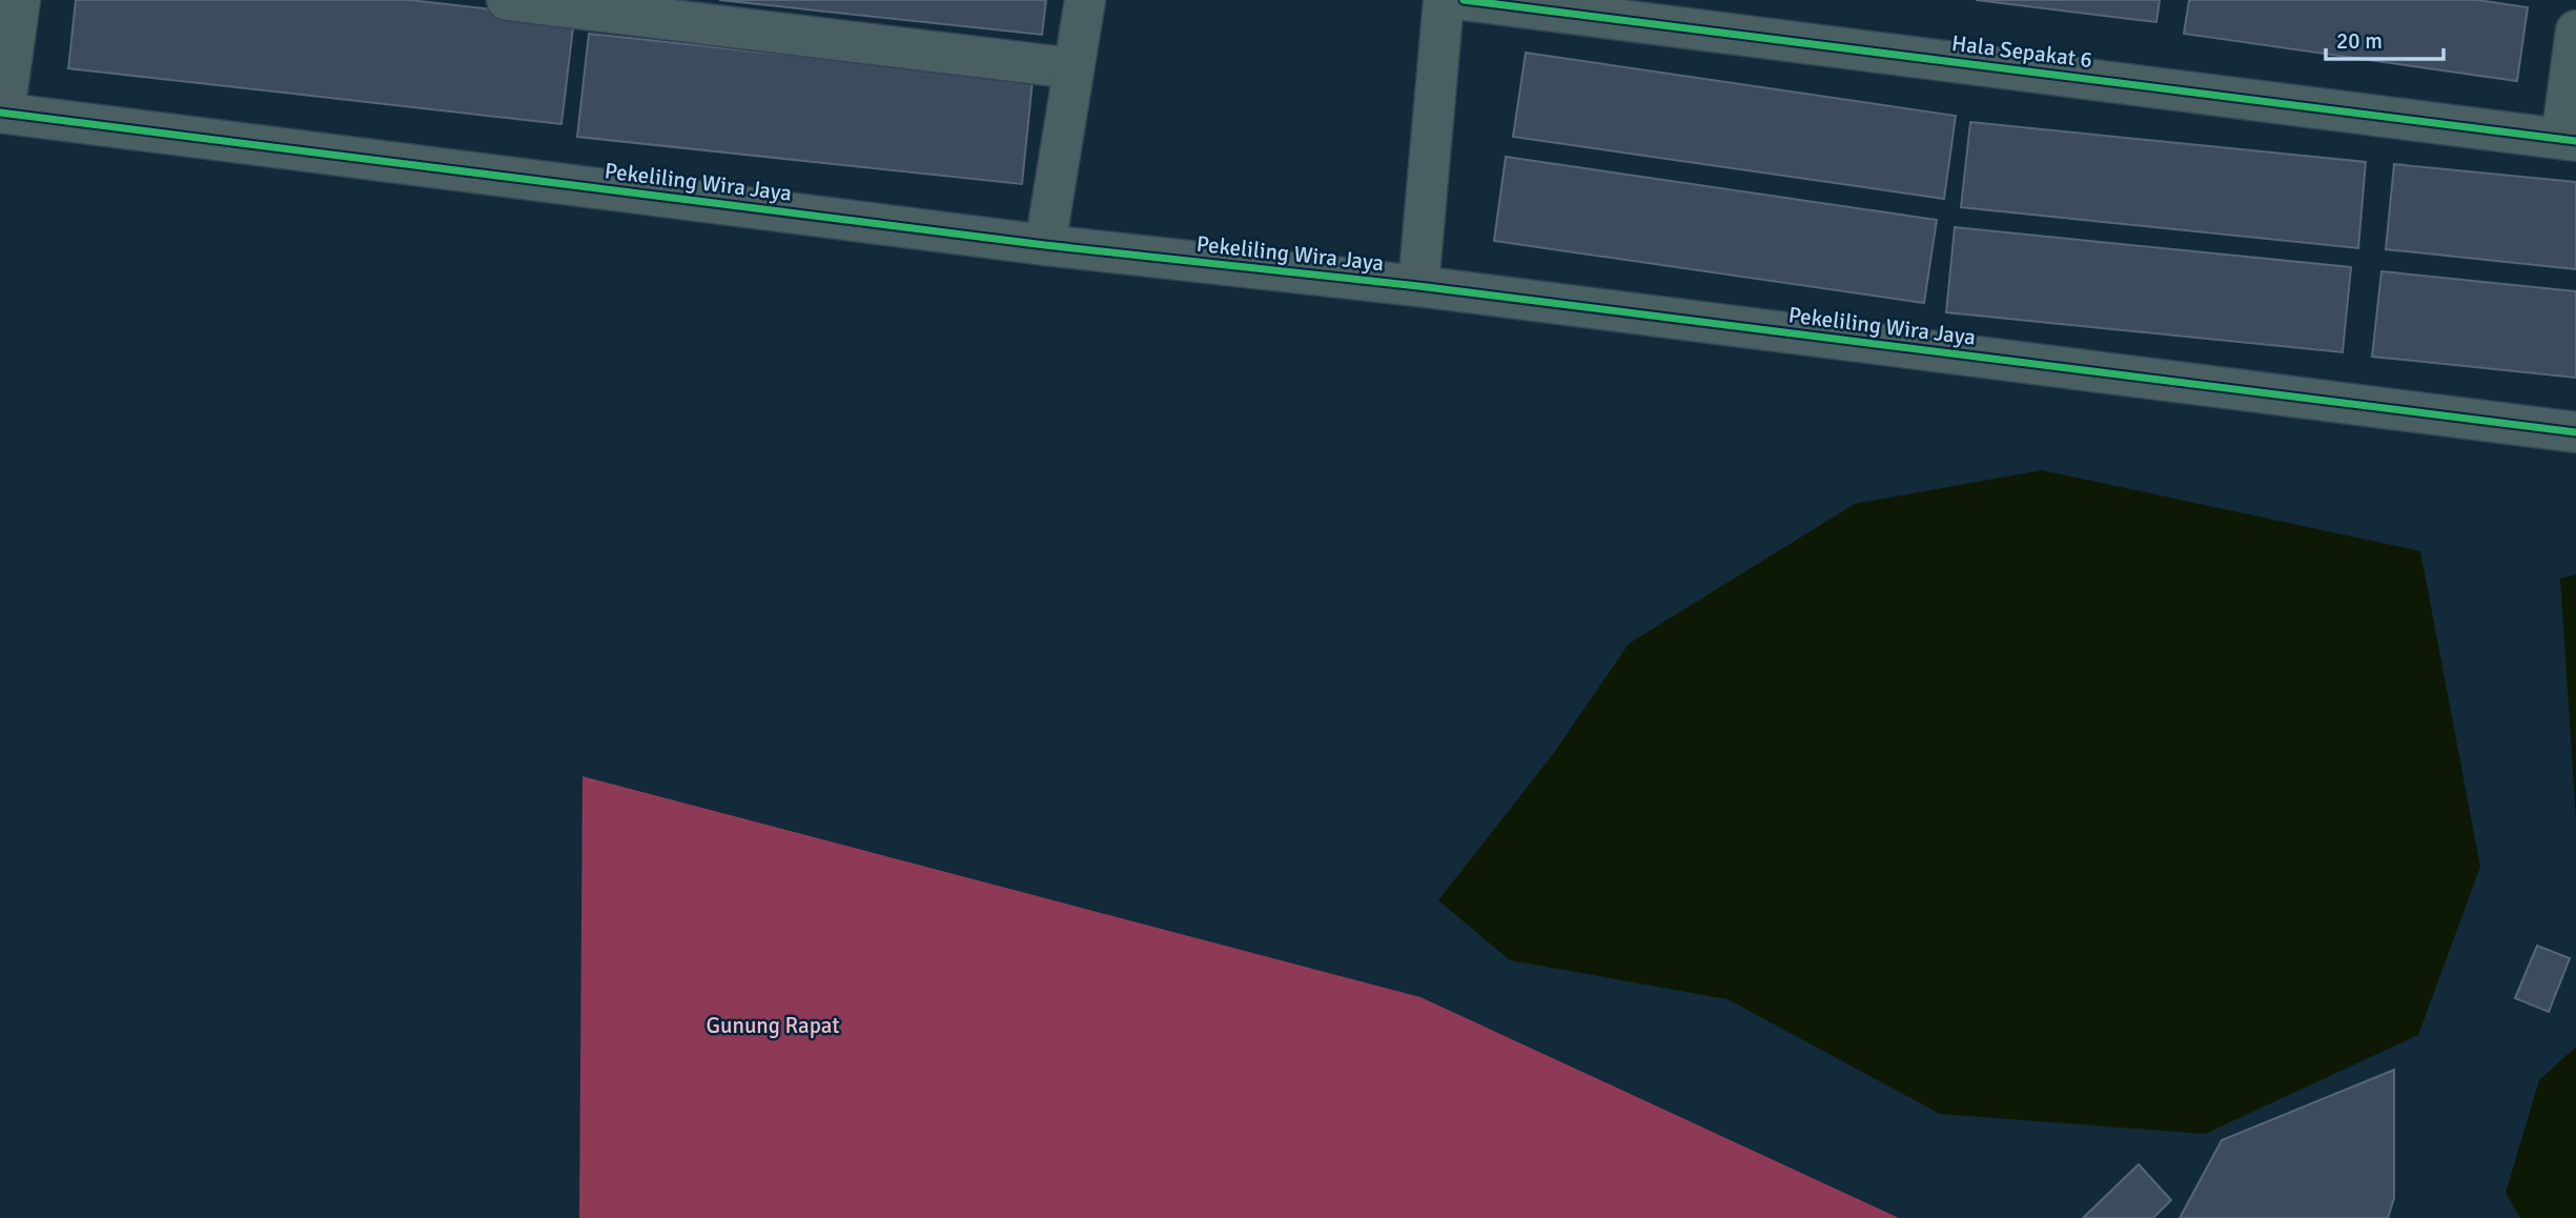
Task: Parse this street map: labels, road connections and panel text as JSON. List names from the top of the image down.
{
  "streets": {
    "street": ["Hala Sepakat 6", "Pekeliling Wira Jaya"]
  },
  "parks": ["Gunung Rapat"],
  "scale_bar": "20 m"
}
